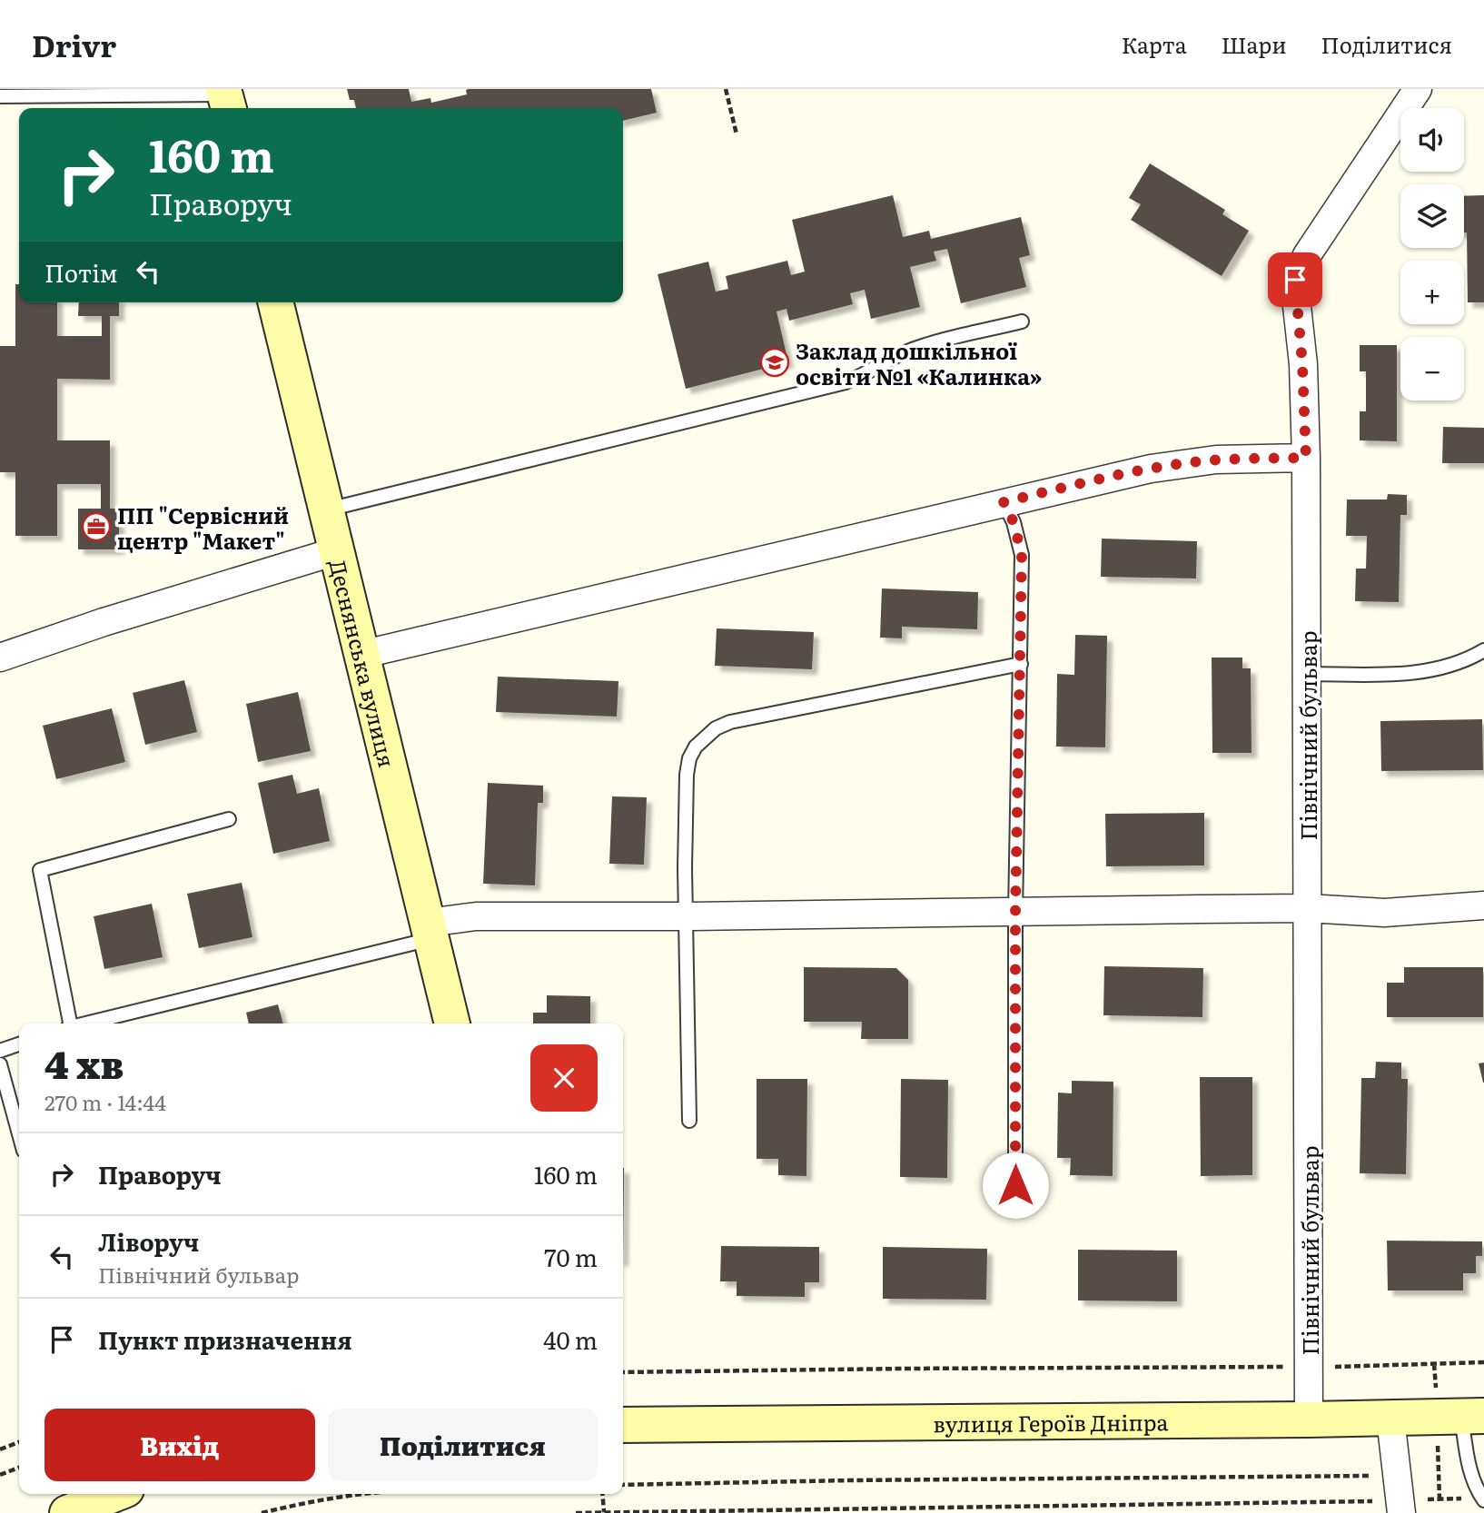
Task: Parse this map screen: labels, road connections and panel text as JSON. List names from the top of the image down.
{
  "streets": {
    "street": ["Деснянська вулиця", "Північний бульвар", "вулиця Героїв Дніпра"]
  },
  "crossings": [
    ["Північний бульвар", "вулиця Героїв Дніпра"]
  ],
  "places": {
    "school or university": ["Заклад дошкільної освіти №1 «Калинка»"],
    "office": ["ПП \"Сервісний центр \"Макет\""]
  },
  "page": {
    "header": "Drivr",
    "nav": ["Карта", "Шари", "Поділитися"],
    "map_buttons": ["+", "−"],
    "turn": ["160 m", "Праворуч"],
    "then": "Потім",
    "heading": ["4 хв", "270 m · 14:44"],
    "list": [
      {
        "name": "Праворуч",
        "value": "160 m"
      },
      {
        "name": "Ліворуч",
        "note": "Північний бульвар",
        "value": "70 m"
      },
      {
        "name": "Пункт призначення",
        "value": "40 m"
      }
    ],
    "buttons": ["Вихід", "Поділитися"]
  }
}
